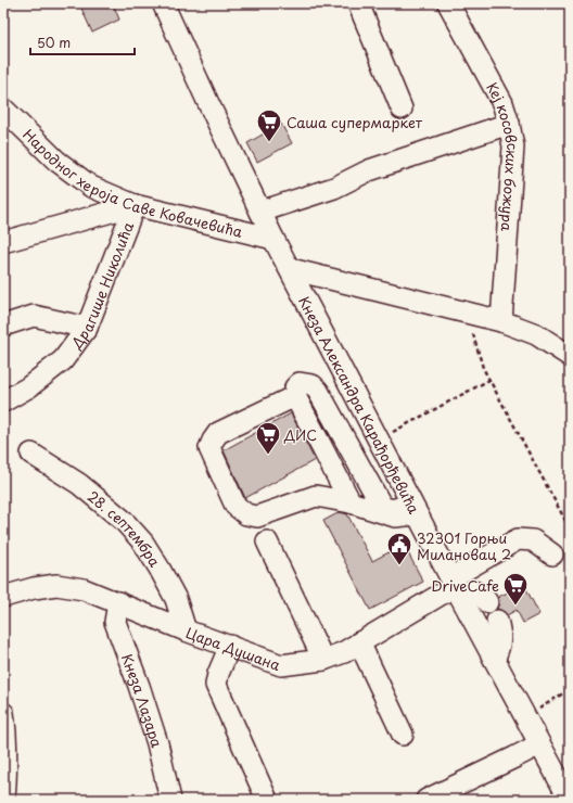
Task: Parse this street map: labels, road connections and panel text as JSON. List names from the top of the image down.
{
  "streets": {
    "street": [
      "Кеј косовских божура",
      "Народног хероја Саве Ковачевића",
      "Драгише Николића",
      "Кнеза Александра Карађорђевића",
      "28. септембра",
      "Цара Душана",
      "Кнеза Лазара"
    ]
  },
  "crossings": [
    ["Народног хероја Саве Ковачевића", "Драгише Николића"],
    ["Народног хероја Саве Ковачевића", "Кнеза Александра Карађорђевића"],
    ["Кнеза Александра Карађорђевића", "Цара Душана"],
    ["28. септембра", "Цара Душана"],
    ["Цара Душана", "Кнеза Лазара"]
  ],
  "places": {
    "supermarket": ["Саша супермаркет", "ДИС", "DriveCafe"],
    "public building": ["32301 Горњи Милановац 2"]
  },
  "scale_bar": "50 m"
}
